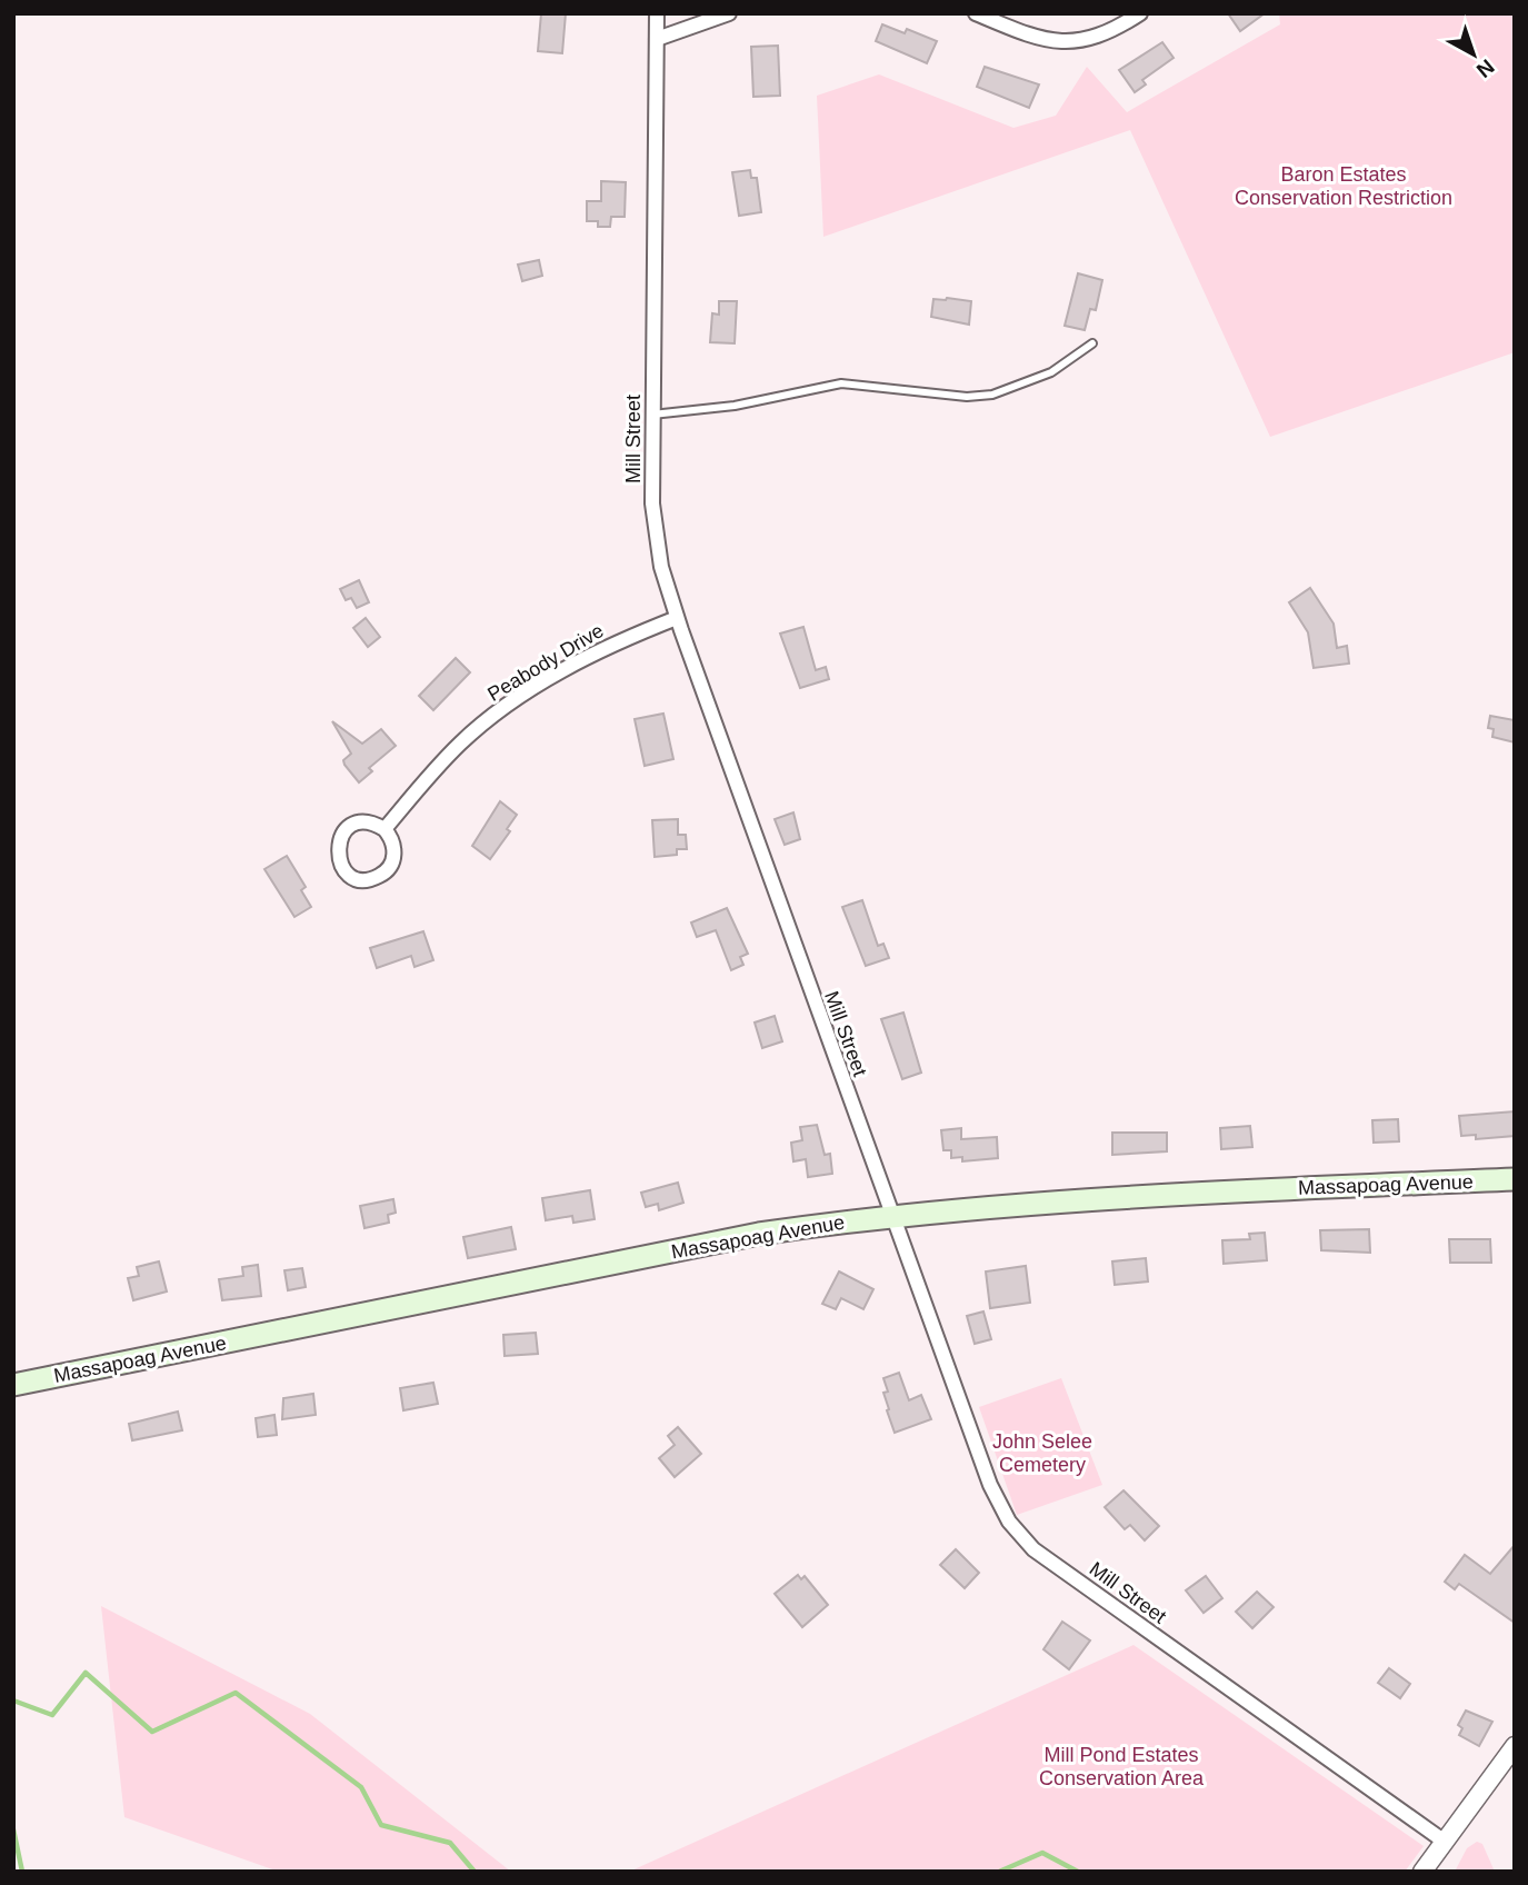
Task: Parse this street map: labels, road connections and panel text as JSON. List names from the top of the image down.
{
  "streets": {
    "main road": ["Massapoag Avenue"],
    "street": ["Mill Street", "Peabody Drive"]
  },
  "crossings": [
    ["Mill Street", "Peabody Drive"],
    ["Mill Street", "Massapoag Avenue"]
  ],
  "parks": ["Baron Estates Conservation Restriction", "John Selee Cemetery", "Mill Pond Estates Conservation Area"],
  "north": "bottom right"
}
